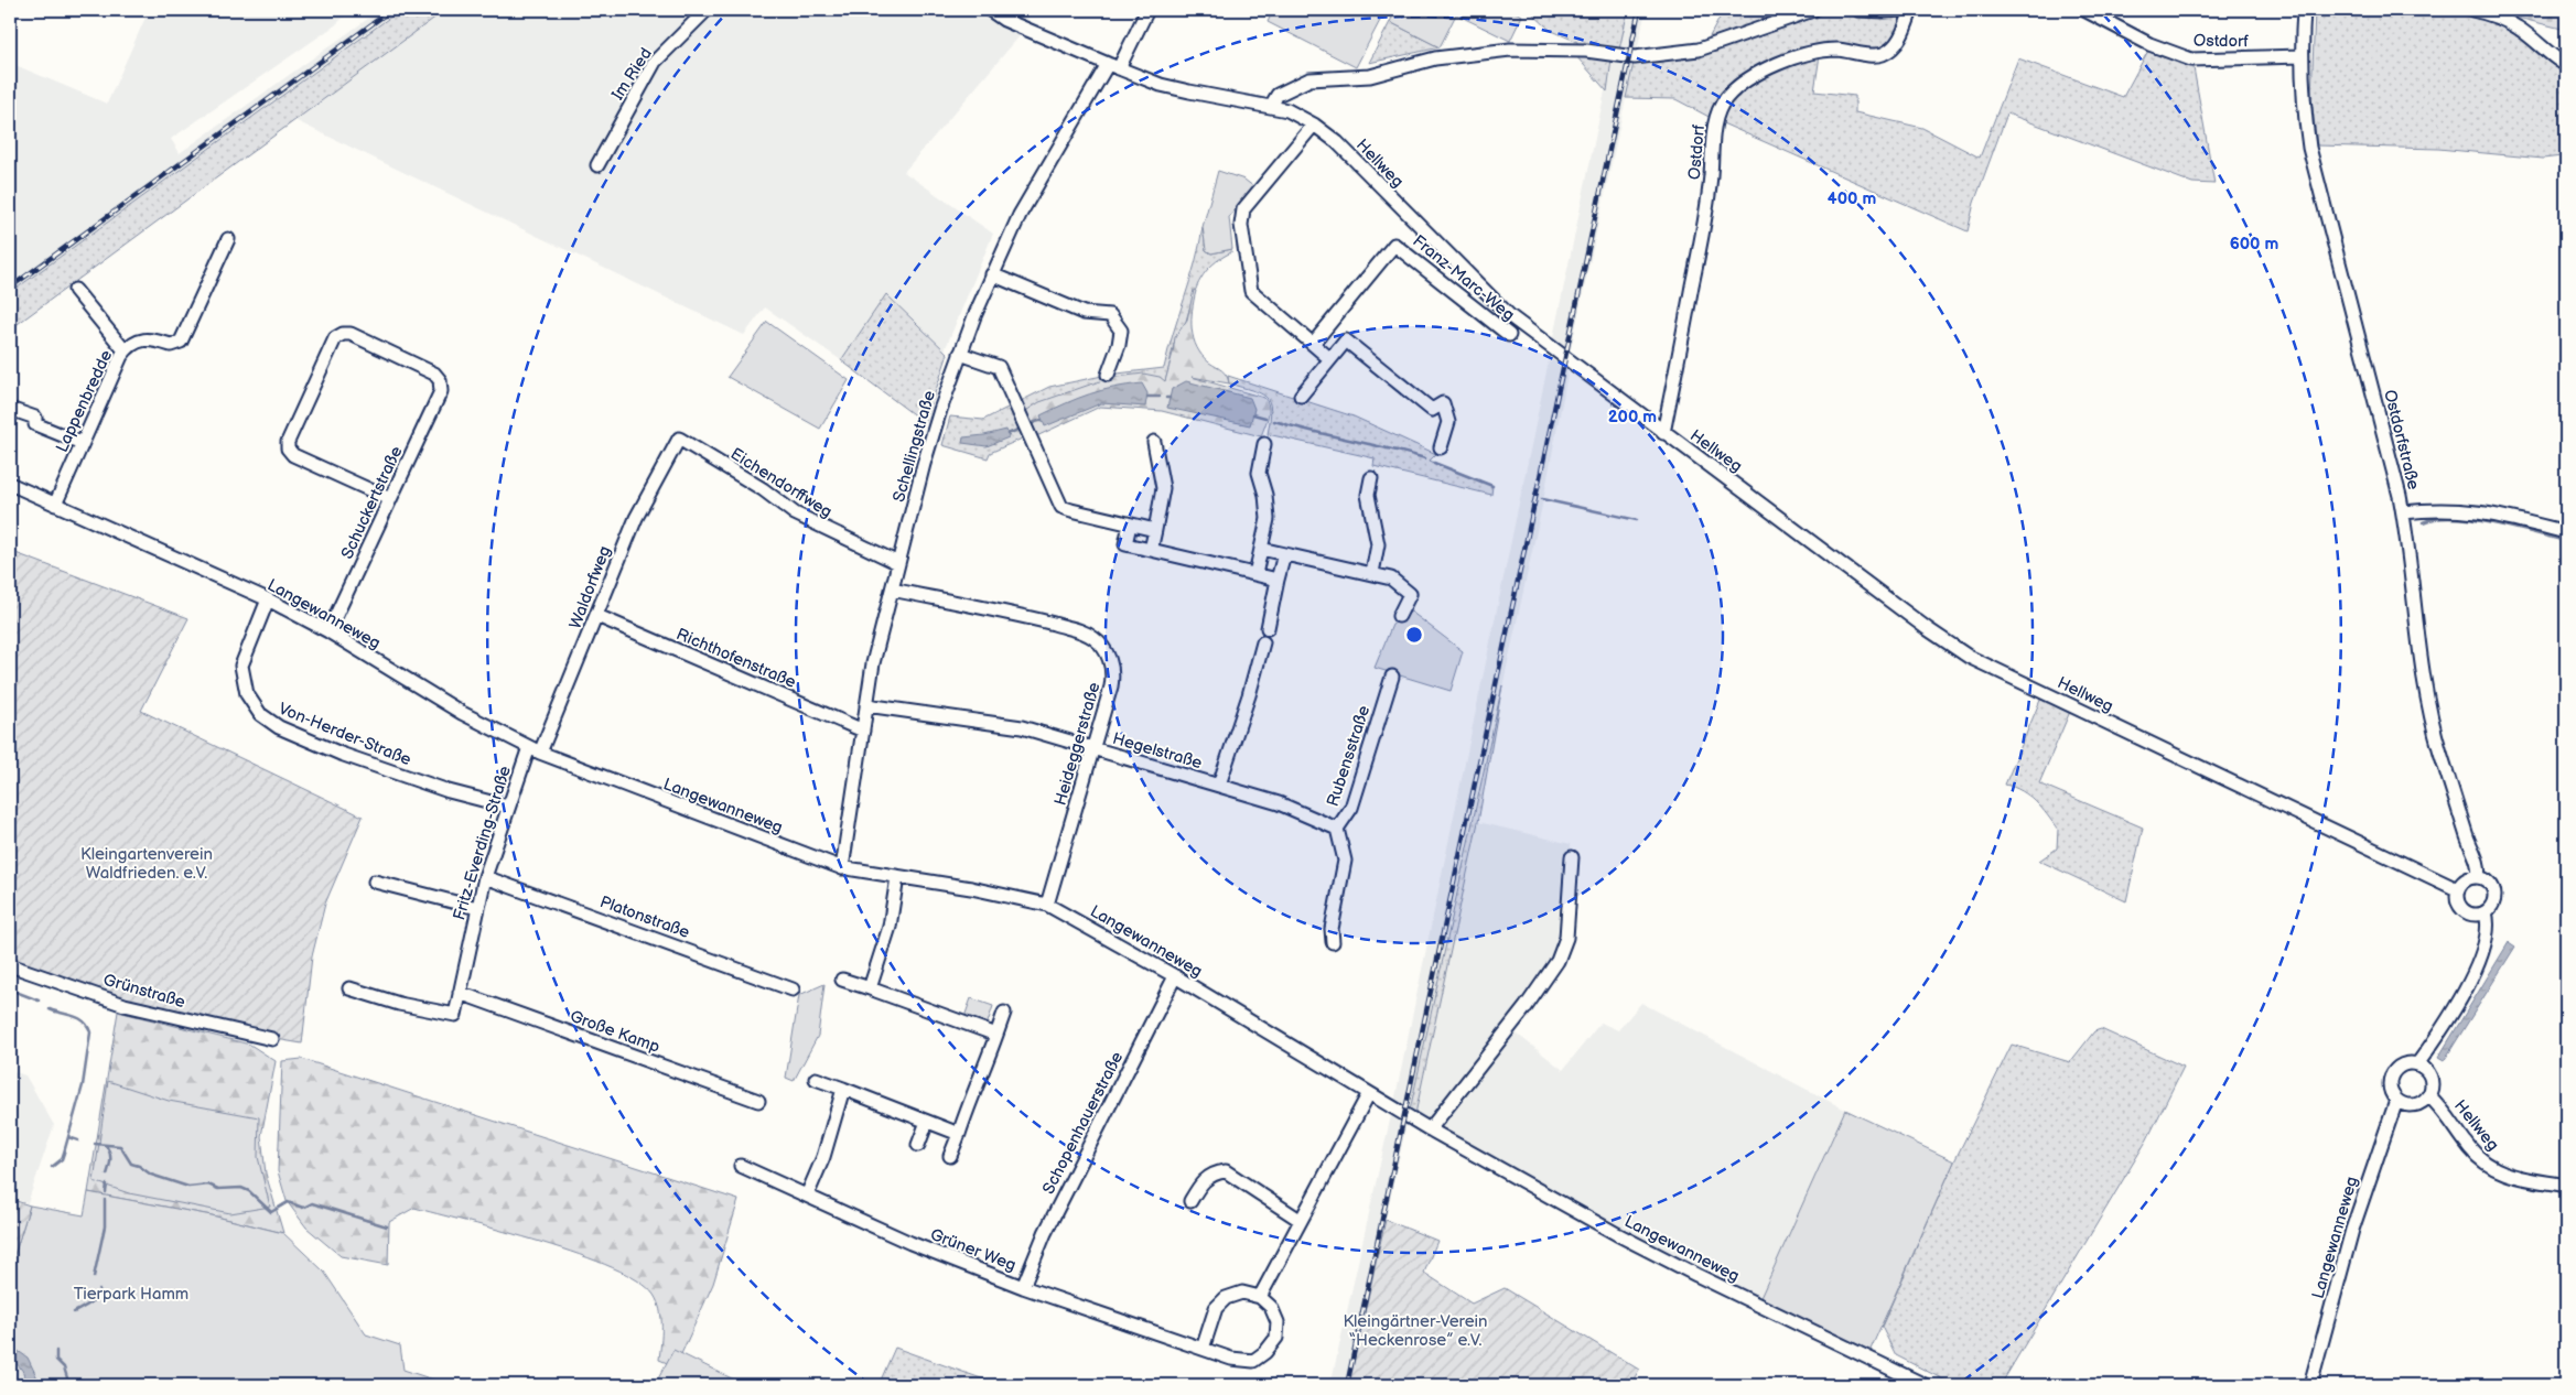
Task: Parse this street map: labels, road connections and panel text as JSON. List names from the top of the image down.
{
  "streets": {
    "street": [
      "Ostdorf",
      "Im Ried",
      "Hellweg",
      "Franz-Marc-Weg",
      "Lappenbredde",
      "Ostdorfstraße",
      "Schellingstraße",
      "Eichendorffweg",
      "Schuckertstraße",
      "Waldorfweg",
      "Langewanneweg",
      "Richthofenstraße",
      "Von-Herder-Straße",
      "Heideggerstraße",
      "Hegelstraße",
      "Rubensstraße",
      "Fritz-Everding-Straße",
      "Platonstraße",
      "Grünstraße",
      "Große Kamp",
      "Schopenhauerstraße",
      "Grüner Weg"
    ]
  },
  "crossings": [
    ["Ostdorf", "Hellweg"],
    ["Ostdorf", "Ostdorfstraße"],
    ["Hellweg", "Ostdorfstraße"],
    ["Hellweg", "Schellingstraße"],
    ["Hellweg", "Langewanneweg"],
    ["Lappenbredde", "Langewanneweg"],
    ["Schellingstraße", "Eichendorffweg"],
    ["Schellingstraße", "Langewanneweg"],
    ["Schellingstraße", "Richthofenstraße"],
    ["Schellingstraße", "Heideggerstraße"],
    ["Schellingstraße", "Hegelstraße"],
    ["Eichendorffweg", "Waldorfweg"],
    ["Schuckertstraße", "Langewanneweg"],
    ["Waldorfweg", "Langewanneweg"],
    ["Waldorfweg", "Richthofenstraße"],
    ["Waldorfweg", "Fritz-Everding-Straße"],
    ["Langewanneweg", "Von-Herder-Straße"],
    ["Langewanneweg", "Heideggerstraße"],
    ["Langewanneweg", "Fritz-Everding-Straße"],
    ["Langewanneweg", "Schopenhauerstraße"],
    ["Von-Herder-Straße", "Fritz-Everding-Straße"],
    ["Heideggerstraße", "Hegelstraße"],
    ["Hegelstraße", "Rubensstraße"],
    ["Fritz-Everding-Straße", "Platonstraße"],
    ["Fritz-Everding-Straße", "Große Kamp"],
    ["Schopenhauerstraße", "Grüner Weg"]
  ],
  "parks": ["Kleingartenverein Waldfrieden. e.V.", "Tierpark Hamm", "Kleingärtner-Verein “Heckenrose” e.V."],
  "rings": ["400 m", "600 m", "200 m"]
}
